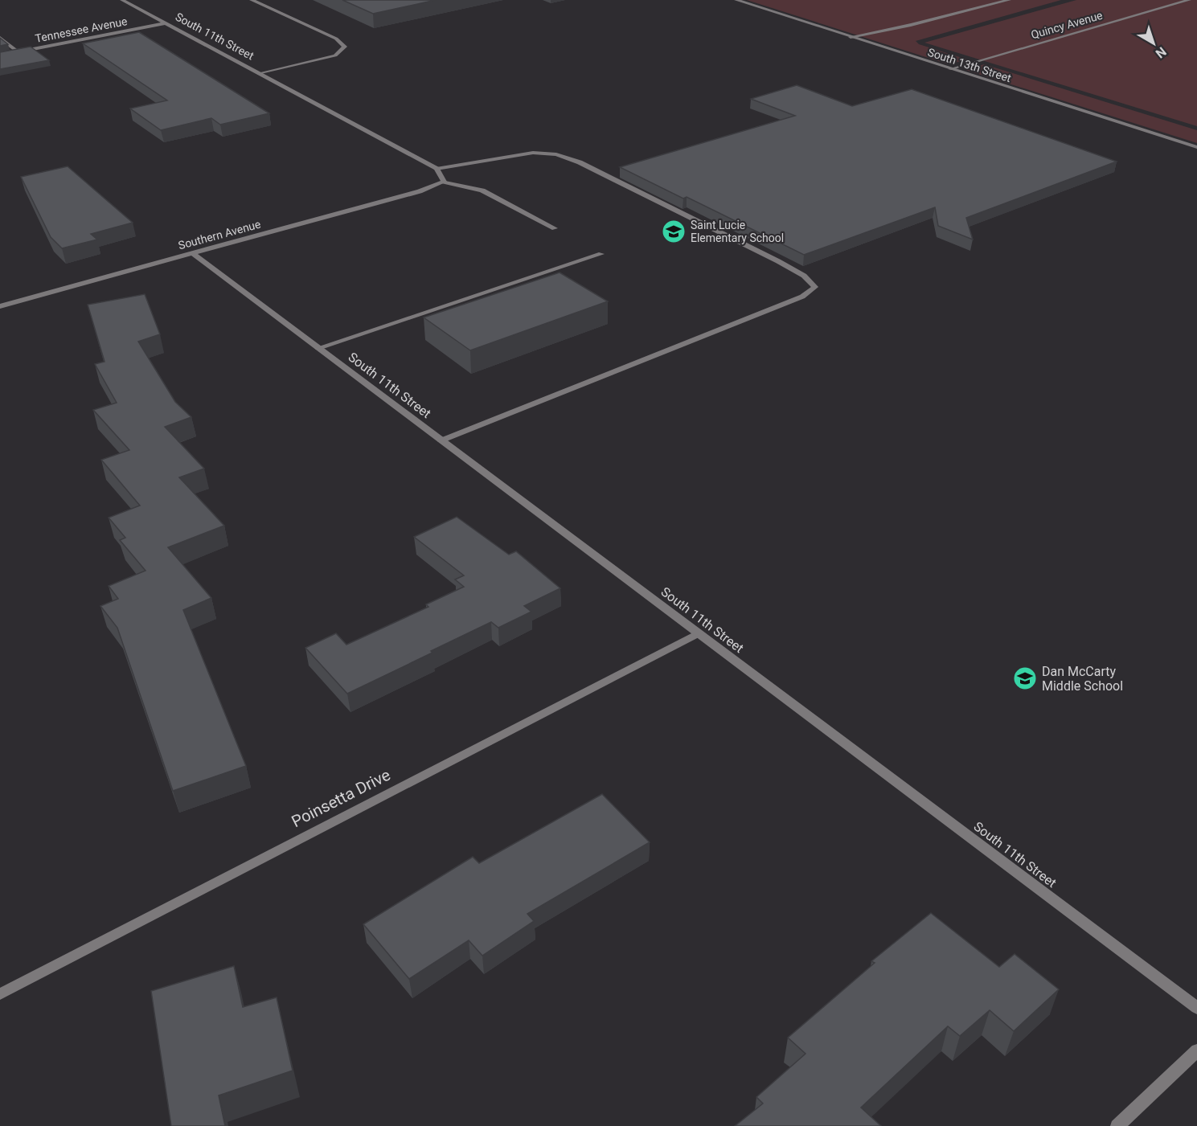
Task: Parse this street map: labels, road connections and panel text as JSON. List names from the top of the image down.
{
  "streets": {
    "street": [
      "Quincy Avenue",
      "Tennessee Avenue",
      "South 11th Street",
      "South 13th Street",
      "Southern Avenue",
      "Poinsetta Drive"
    ]
  },
  "crossings": [
    ["Quincy Avenue", "South 13th Street"],
    ["Tennessee Avenue", "South 11th Street"],
    ["South 11th Street", "Southern Avenue"],
    ["South 11th Street", "Poinsetta Drive"]
  ],
  "places": {
    "school or university": ["Saint Lucie Elementary School", "Dan McCarty Middle School"]
  },
  "north": "bottom right"
}
